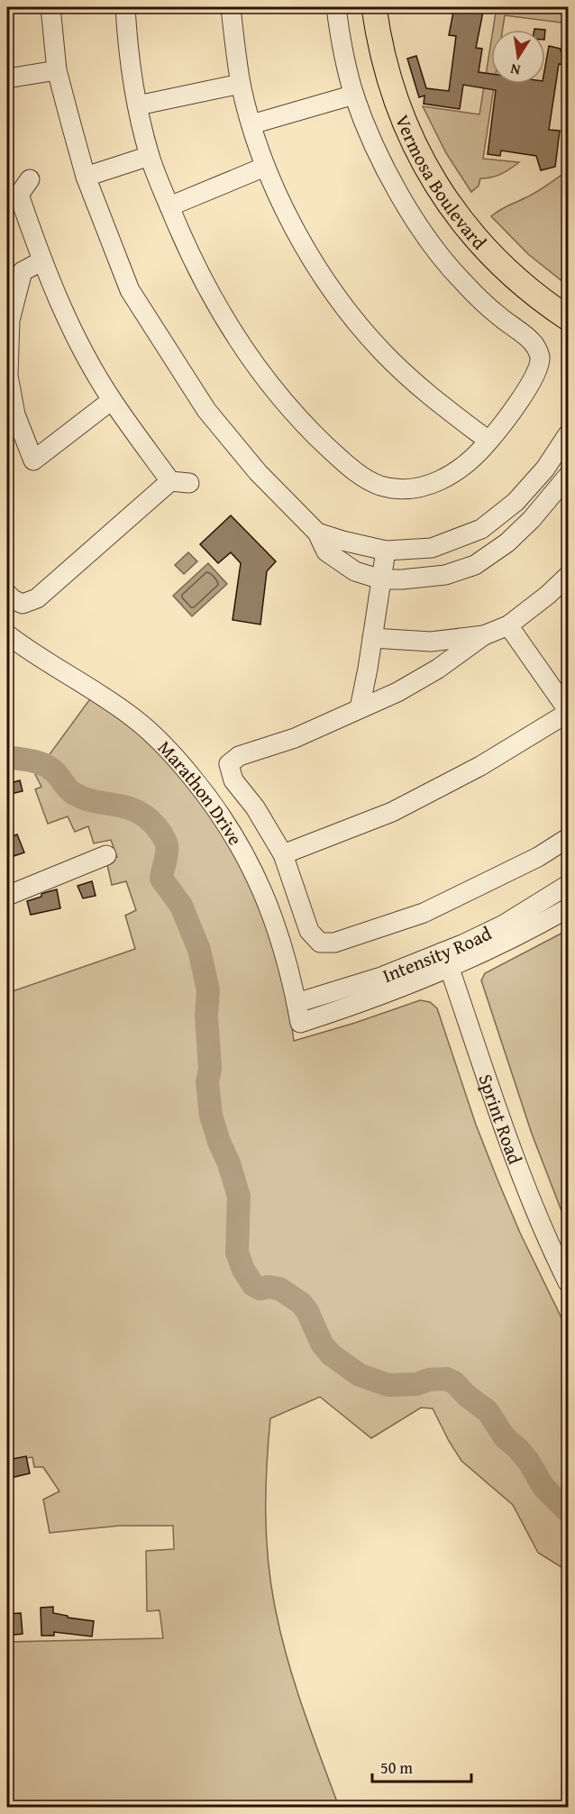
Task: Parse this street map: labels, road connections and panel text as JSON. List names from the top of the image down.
{
  "streets": {
    "main road": ["Vermosa Boulevard"],
    "street": ["Marathon Drive", "Intensity Road", "Sprint Road"]
  },
  "crossings": [
    ["Marathon Drive", "Intensity Road"],
    ["Intensity Road", "Sprint Road"]
  ],
  "scale_bar": "50 m",
  "north": "bottom"
}
